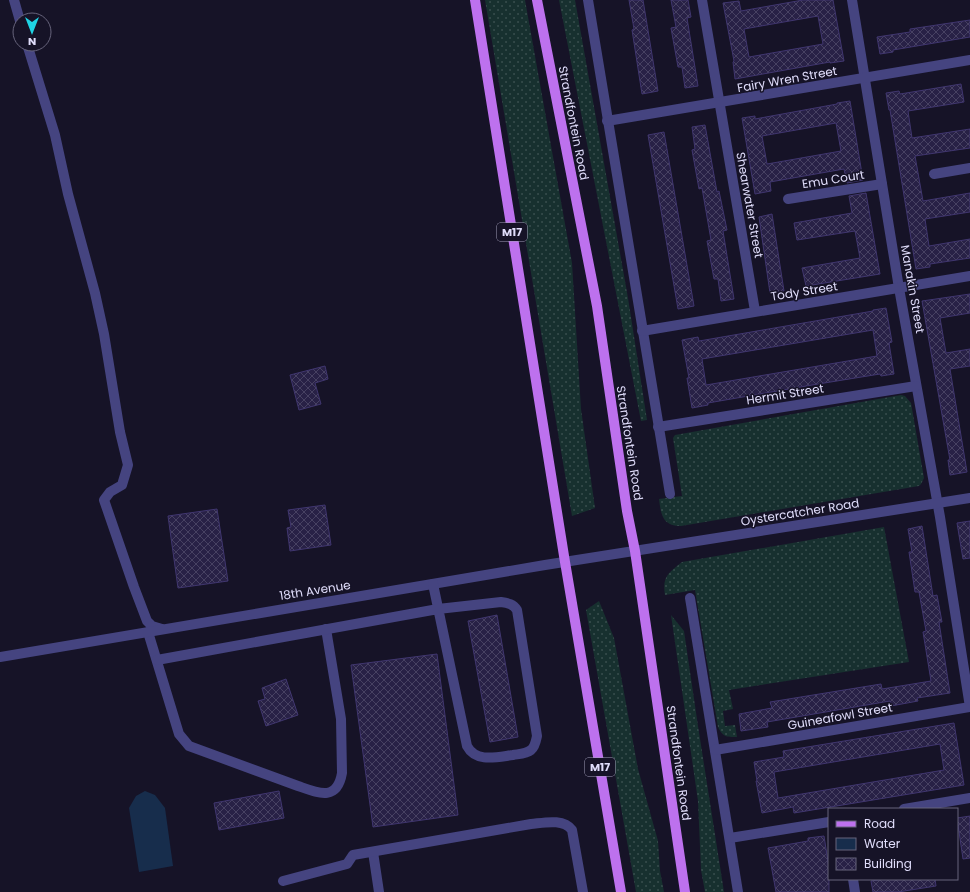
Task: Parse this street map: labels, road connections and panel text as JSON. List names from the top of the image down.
{
  "streets": {
    "main road": ["Strandfontein Road", "M17"],
    "street": [
      "Fairy Wren Street",
      "Emu Court",
      "Shearwater Street",
      "Manakin Street",
      "Tody Street",
      "Hermit Street",
      "Oystercatcher Road",
      "18th Avenue",
      "Guineafowl Street"
    ]
  },
  "crossings": [
    ["Fairy Wren Street", "Shearwater Street"],
    ["Fairy Wren Street", "Manakin Street"],
    ["Strandfontein Road", "Oystercatcher Road"],
    ["Strandfontein Road", "18th Avenue"],
    ["Emu Court", "Manakin Street"],
    ["Shearwater Street", "Tody Street"],
    ["M17", "18th Avenue"],
    ["Manakin Street", "Tody Street"],
    ["Manakin Street", "Hermit Street"],
    ["Manakin Street", "Oystercatcher Road"],
    ["Manakin Street", "Guineafowl Street"],
    ["Oystercatcher Road", "18th Avenue"]
  ],
  "legend": ["Road", "Water", "Building"],
  "north": "bottom"
}
